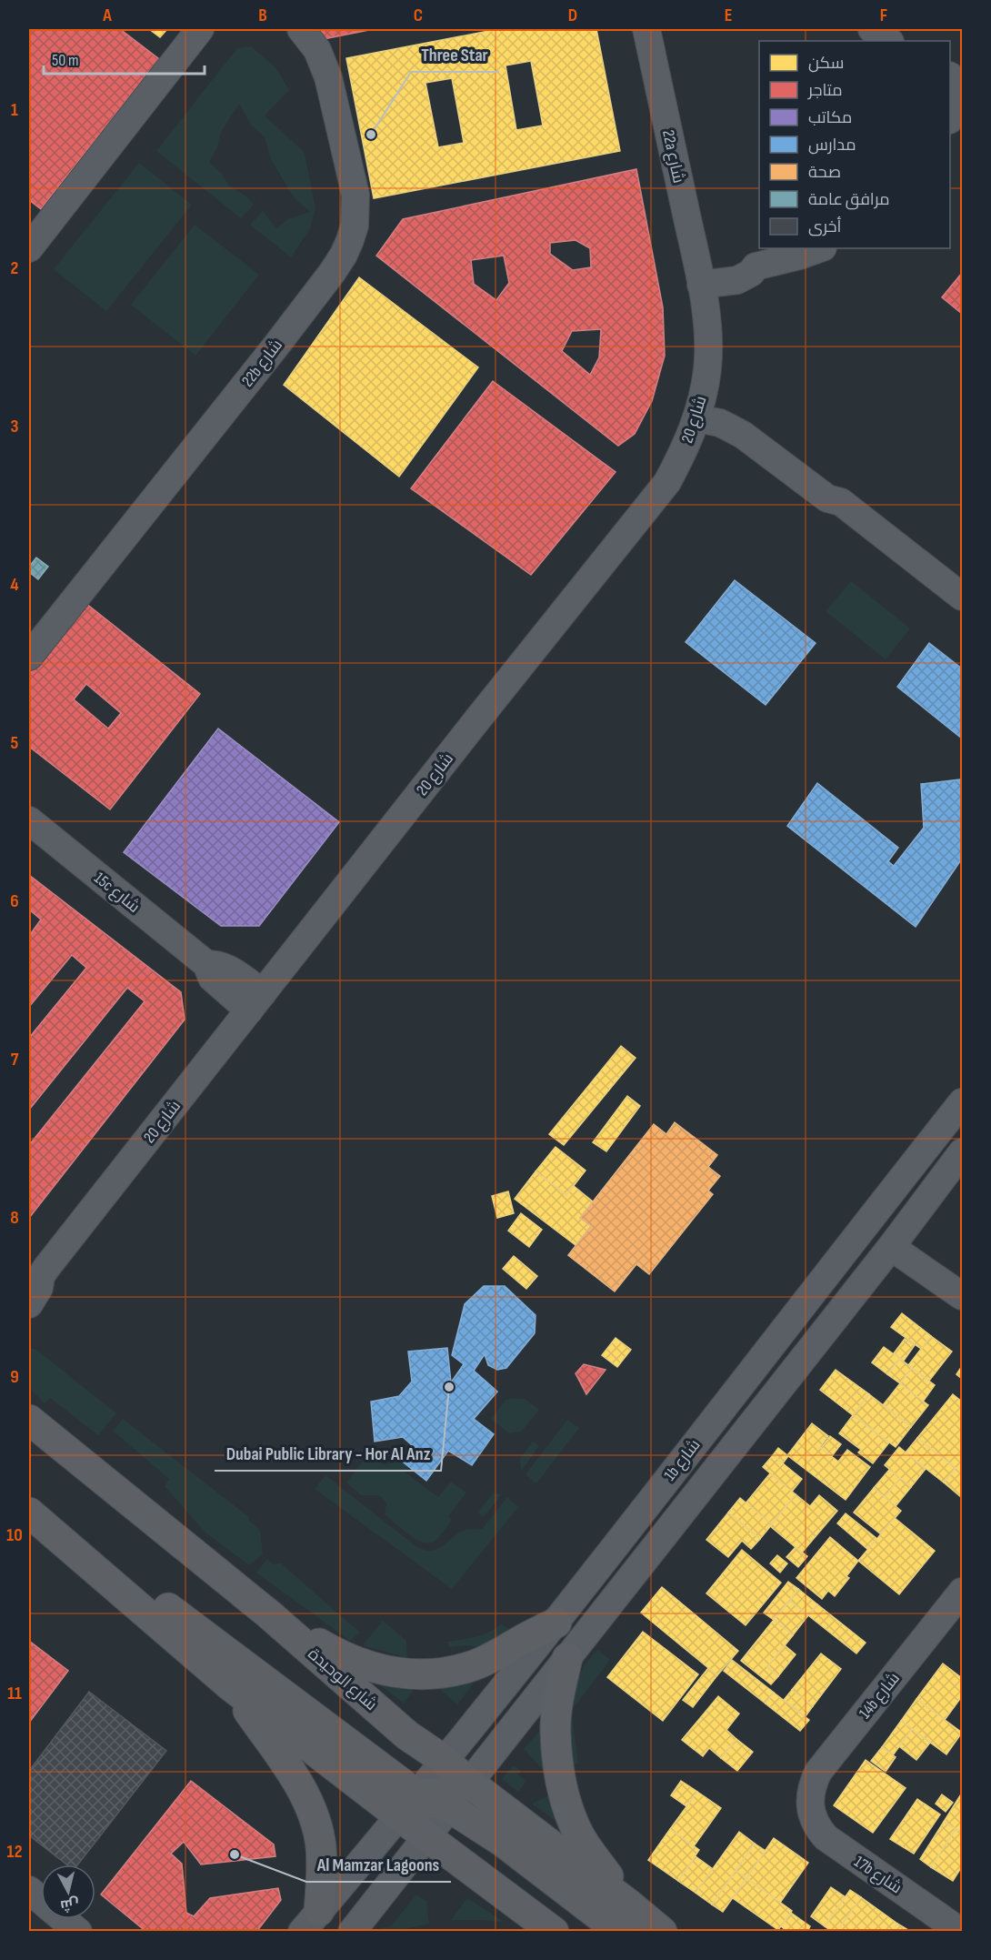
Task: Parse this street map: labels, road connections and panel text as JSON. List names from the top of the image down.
{
  "streets": {
    "main road": ["شارع الوحيدة"],
    "street": [
      "22a شارع",
      "22b شارع",
      "شارع 20",
      "15c شارع",
      "1b شارع",
      "14b شارع",
      "17b شارع"
    ]
  },
  "crossings": [
    ["22a شارع", "شارع 20"],
    ["شارع 20", "15c شارع"],
    ["1b شارع", "شارع الوحيدة"],
    ["14b شارع", "17b شارع"]
  ],
  "places": ["Three Star", "Dubai Public Library - Hor Al Anz", "Al Mamzar Lagoons"],
  "legend": [
    "سكن",
    "متاجر",
    "مكاتب",
    "مدارس",
    "صحة",
    "مرافق عامة",
    "أخرى"
  ],
  "scale_bar": "50 m",
  "north": "bottom",
  "grid": {
    "columns": [
      "A",
      "B",
      "C",
      "D",
      "E",
      "F"
    ],
    "rows": [
      "1",
      "2",
      "3",
      "4",
      "5",
      "6",
      "7",
      "8",
      "9",
      "10",
      "11",
      "12"
    ]
  }
}
